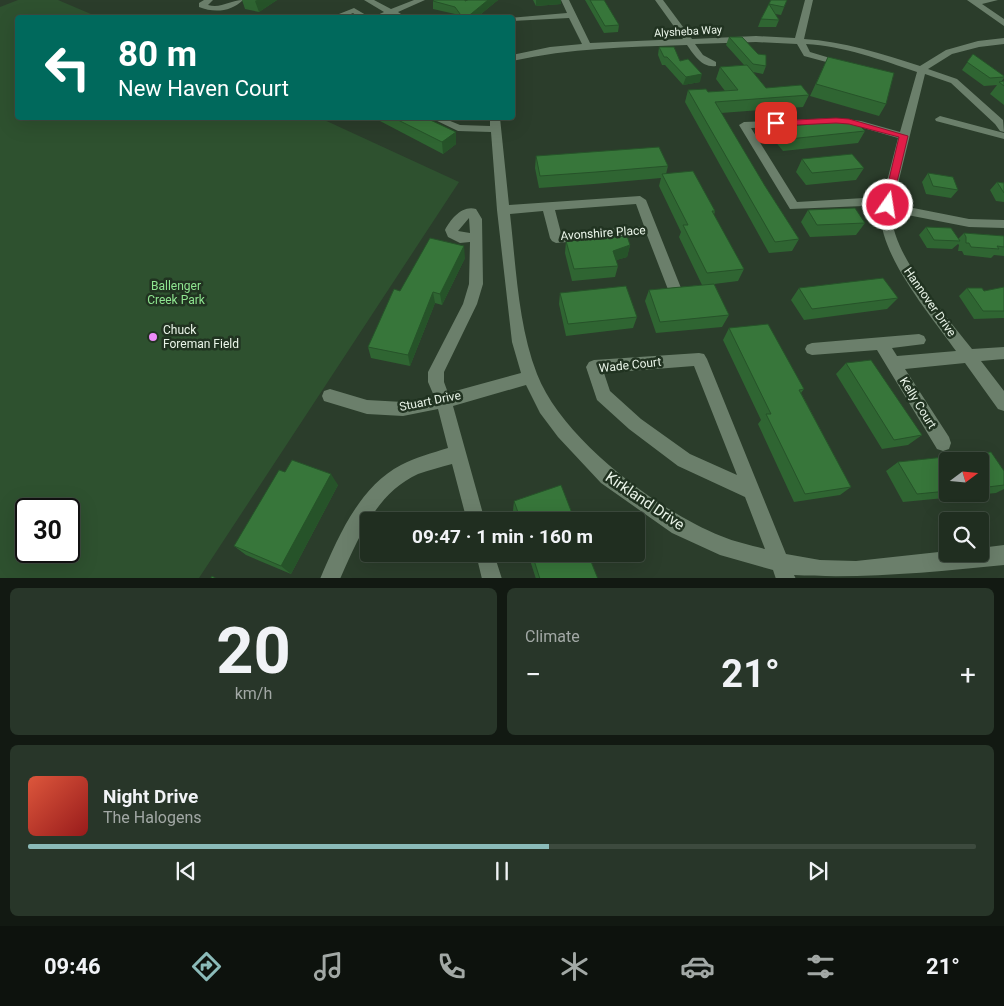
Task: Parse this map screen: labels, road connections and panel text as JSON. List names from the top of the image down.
{
  "streets": {
    "street": [
      "Alysheba Way",
      "Avonshire Place",
      "Hannover Drive",
      "Wade Court",
      "Stuart Drive",
      "Kelly Court",
      "Kirkland Drive"
    ]
  },
  "crossings": [
    ["Alysheba Way", "Hannover Drive"],
    ["Avonshire Place", "Kirkland Drive"],
    ["Hannover Drive", "Kelly Court"],
    ["Wade Court", "Kirkland Drive"],
    ["Stuart Drive", "Kirkland Drive"]
  ],
  "parks": ["Ballenger Creek Park"],
  "places": ["Chuck Foreman Field"],
  "north": "right",
  "page": {
    "turn": ["80 m", "New Haven Court"],
    "limit": "30",
    "trip": "09:47 · 1 min · 160 m",
    "tile": [
      ["20", "km/h"],
      "Climate"
    ],
    "heat": ["−", "21°", "+"],
    "song": ["Night Drive", "The Halogens"],
    "tabs": ["09:46", "21°"]
  }
}
